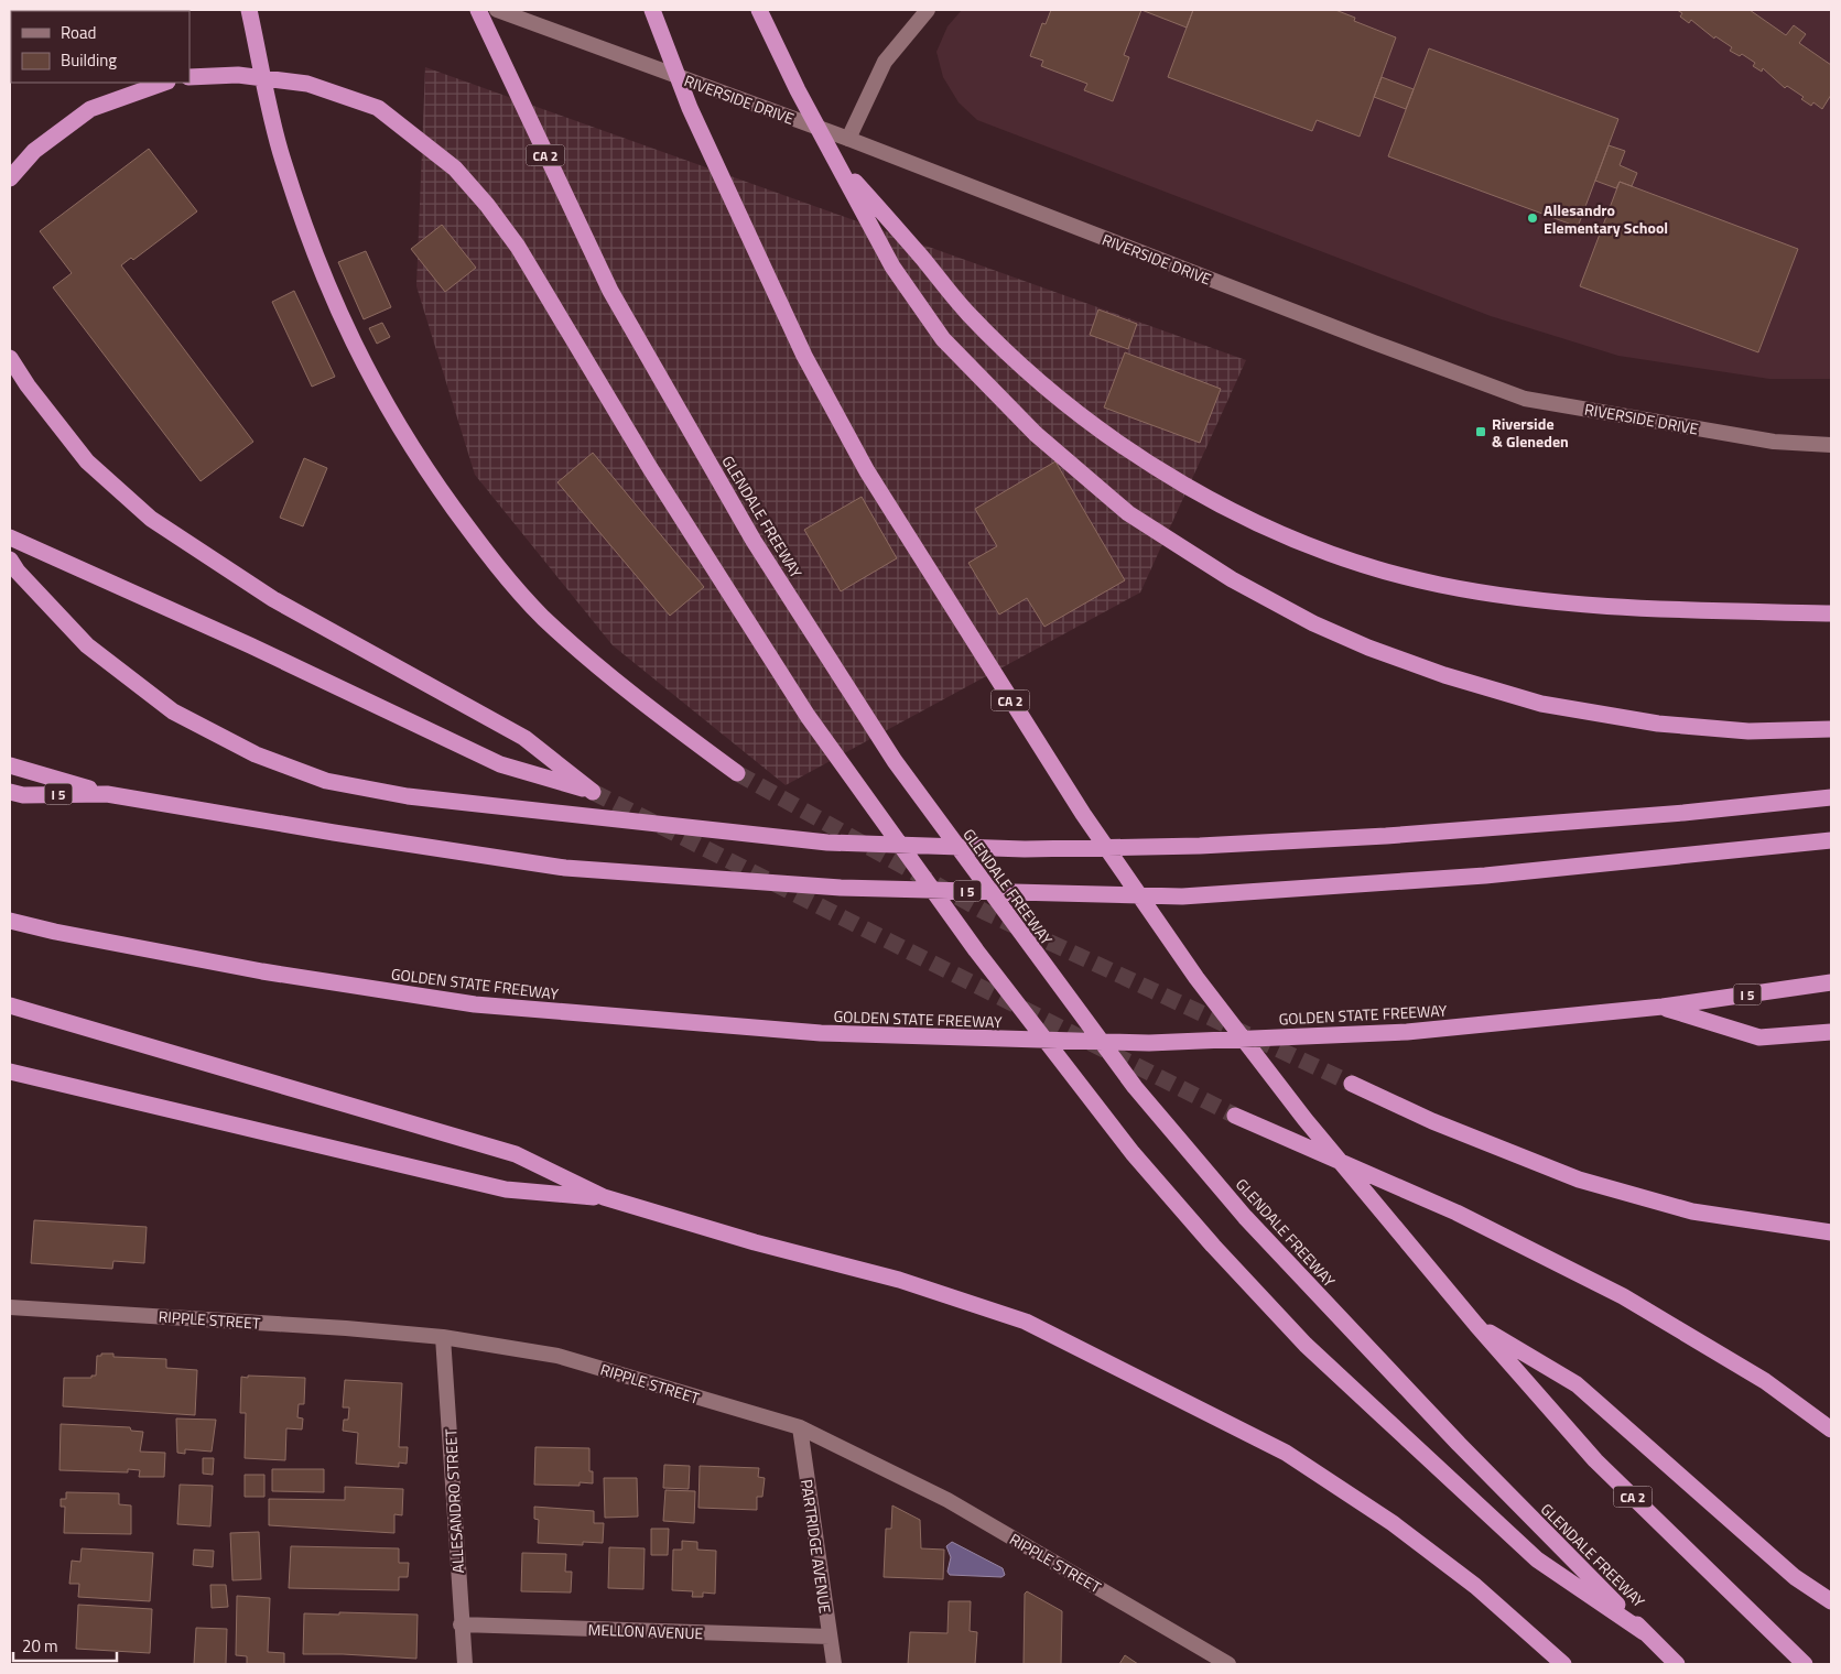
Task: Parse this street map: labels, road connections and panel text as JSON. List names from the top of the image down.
{
  "streets": {
    "highway": [
      "CA 2",
      "GLENDALE FREEWAY",
      "I 5",
      "GOLDEN STATE FREEWAY"
    ],
    "street": [
      "RIVERSIDE DRIVE",
      "RIPPLE STREET",
      "ALLESANDRO STREET",
      "PARTRIDGE AVENUE",
      "MELLON AVENUE"
    ]
  },
  "crossings": [
    ["RIPPLE STREET", "ALLESANDRO STREET"],
    ["RIPPLE STREET", "PARTRIDGE AVENUE"],
    ["ALLESANDRO STREET", "MELLON AVENUE"],
    ["PARTRIDGE AVENUE", "MELLON AVENUE"]
  ],
  "places": {
    "other": ["Allesandro Elementary School"],
    "transit": ["Riverside & Gleneden"]
  },
  "legend": ["Road", "Building"],
  "scale_bar": "20 m"
}
